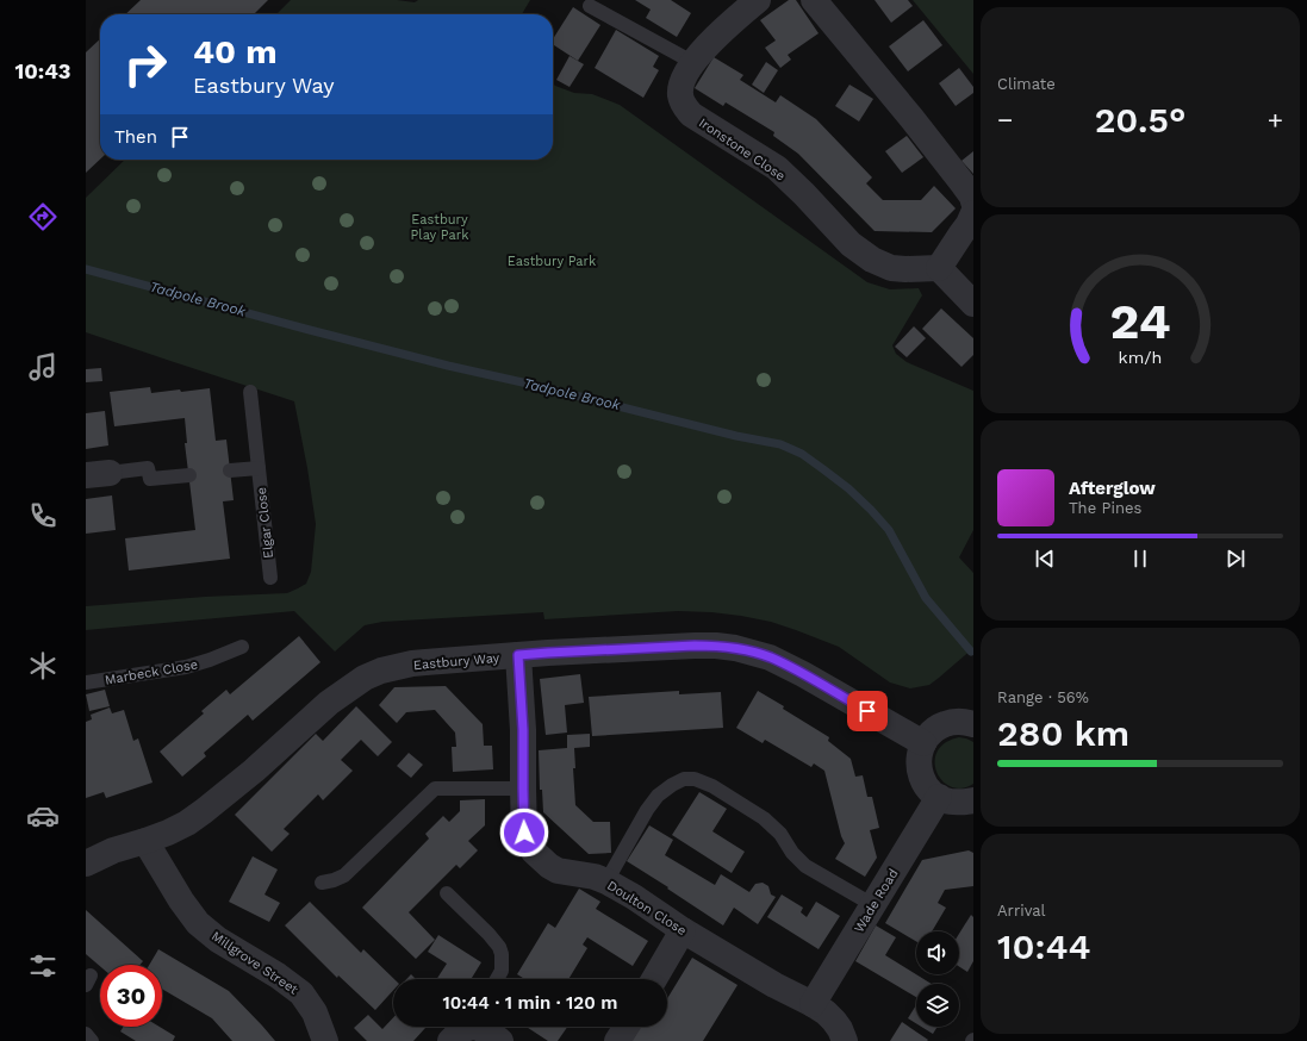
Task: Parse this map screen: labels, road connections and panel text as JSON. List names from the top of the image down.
{
  "streets": {
    "street": [
      "Ironstone Close",
      "Eastbury Way",
      "Wade Road",
      "Doulton Close",
      "Millgrove Street"
    ],
    "lane": ["Elgar Close", "Marbeck Close"]
  },
  "crossings": [
    ["Eastbury Way", "Doulton Close"],
    ["Eastbury Way", "Millgrove Street"],
    ["Wade Road", "Doulton Close"]
  ],
  "water": ["Tadpole Brook"],
  "parks": ["Eastbury Play Park", "Eastbury Park"],
  "page": {
    "tabs": "10:43",
    "tile": [
      "Climate",
      ["Range · 56%", "280 km"],
      ["Arrival", "10:44"]
    ],
    "turn": ["40 m", "Eastbury Way"],
    "heat": ["−", "20.5°", "+"],
    "then": "Then",
    "song": ["Afterglow", "The Pines"],
    "limit": "30",
    "trip": "10:44 · 1 min · 120 m",
    "gauge": ["24", "km/h"]
  }
}
